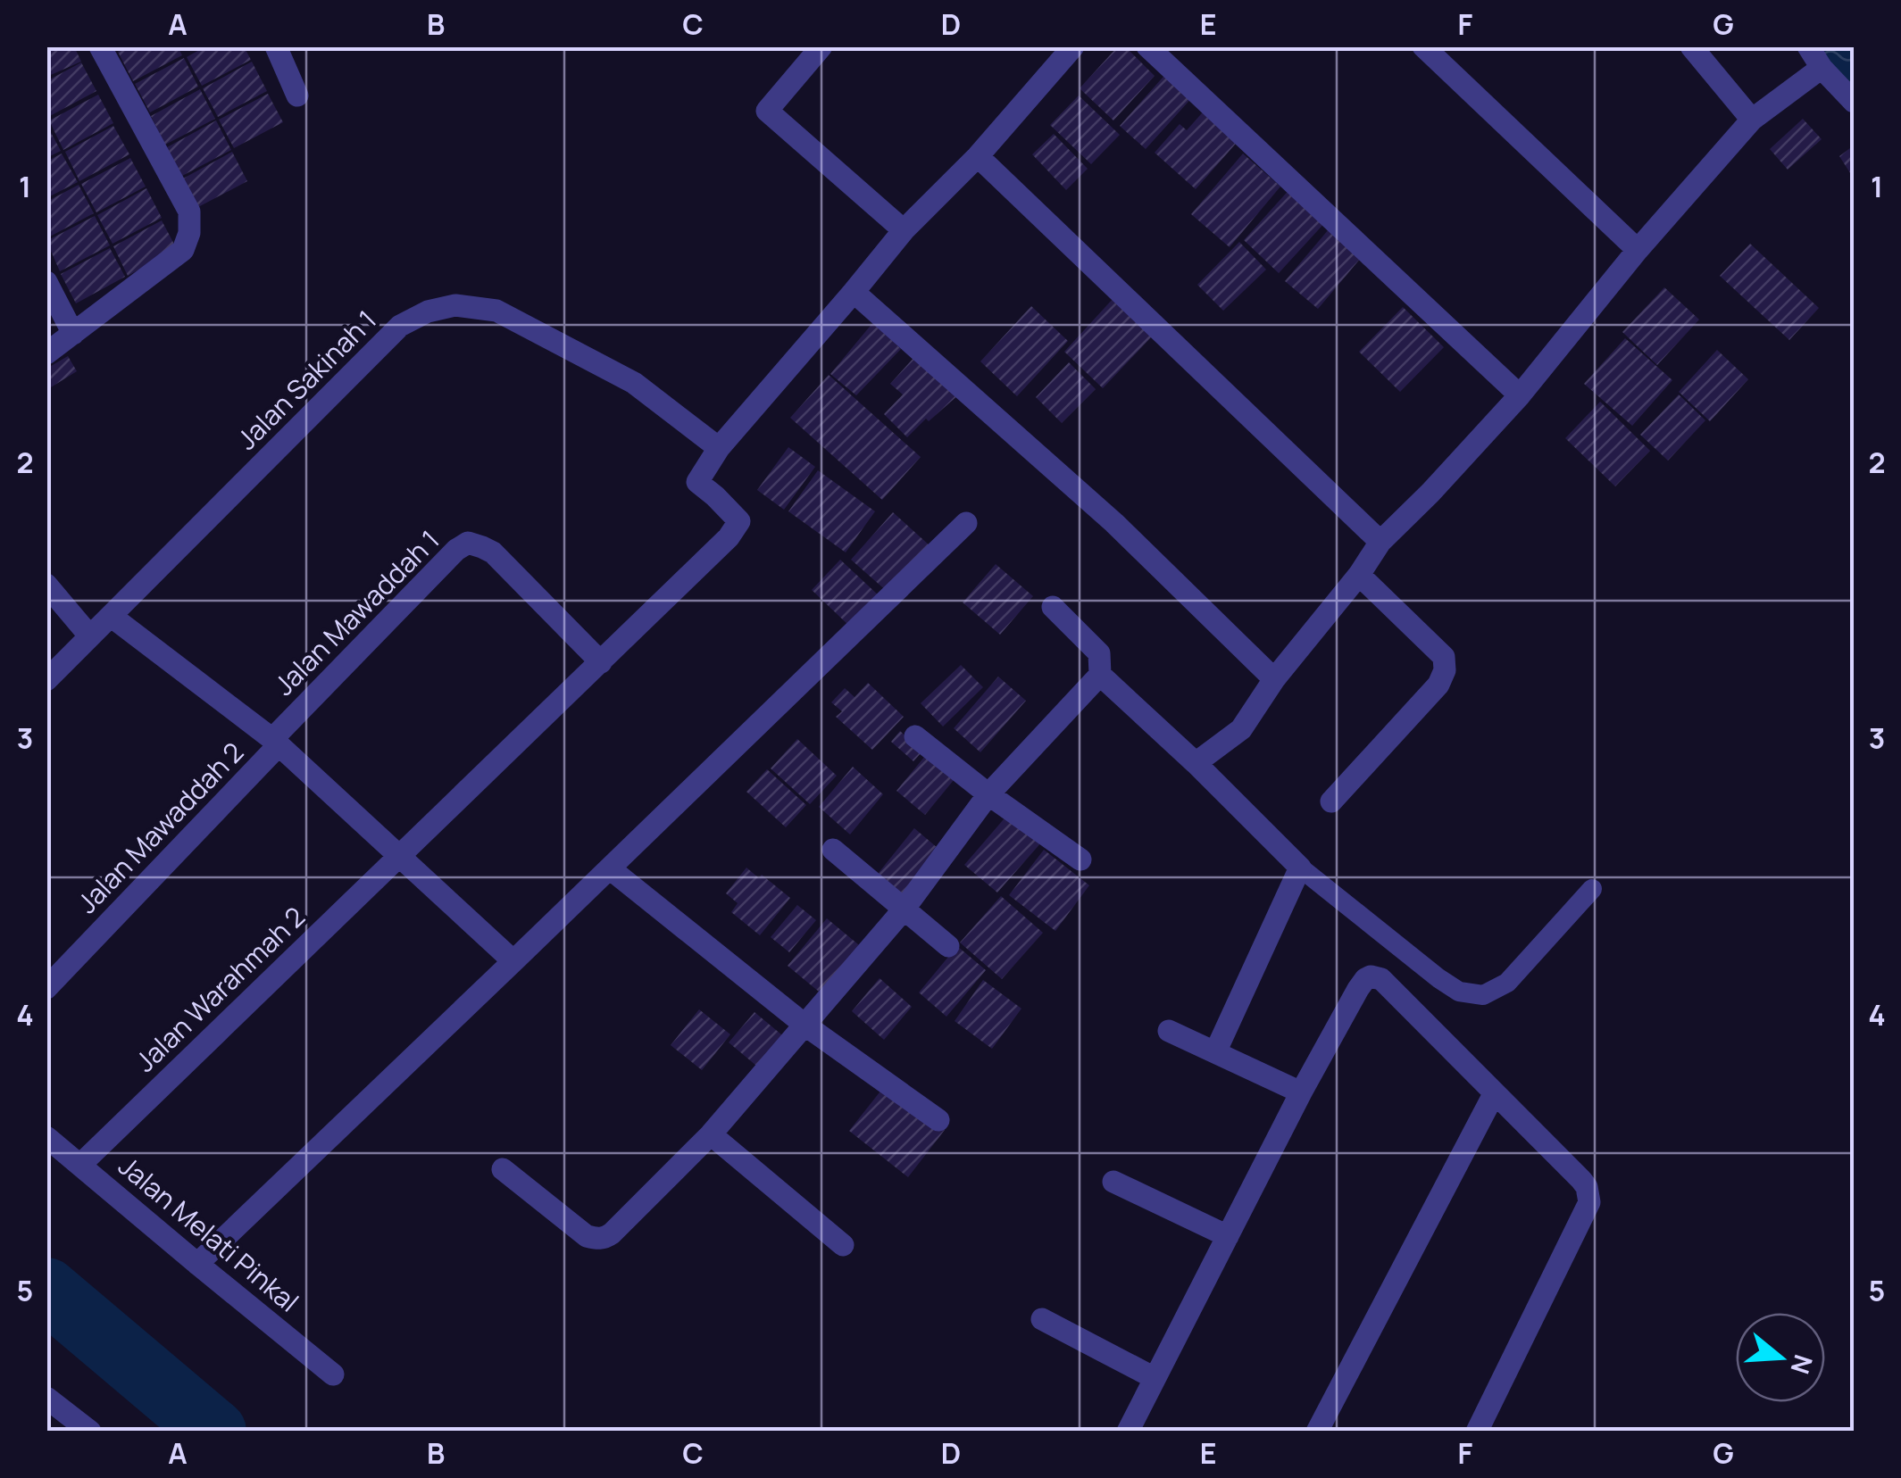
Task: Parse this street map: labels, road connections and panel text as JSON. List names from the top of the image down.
{
  "streets": {
    "street": [
      "Jalan Sakinah 1",
      "Jalan Mawaddah 1",
      "Jalan Mawaddah 2",
      "Jalan Warahmah 2",
      "Jalan Melati Pinkal"
    ]
  },
  "crossings": [
    ["Jalan Sakinah 1", "Jalan Warahmah 2"],
    ["Jalan Mawaddah 1", "Jalan Mawaddah 2"],
    ["Jalan Mawaddah 1", "Jalan Warahmah 2"],
    ["Jalan Warahmah 2", "Jalan Melati Pinkal"]
  ],
  "north": "right",
  "grid": {
    "columns": [
      "A",
      "B",
      "C",
      "D",
      "E",
      "F",
      "G"
    ],
    "rows": [
      "1",
      "2",
      "3",
      "4",
      "5"
    ]
  }
}
